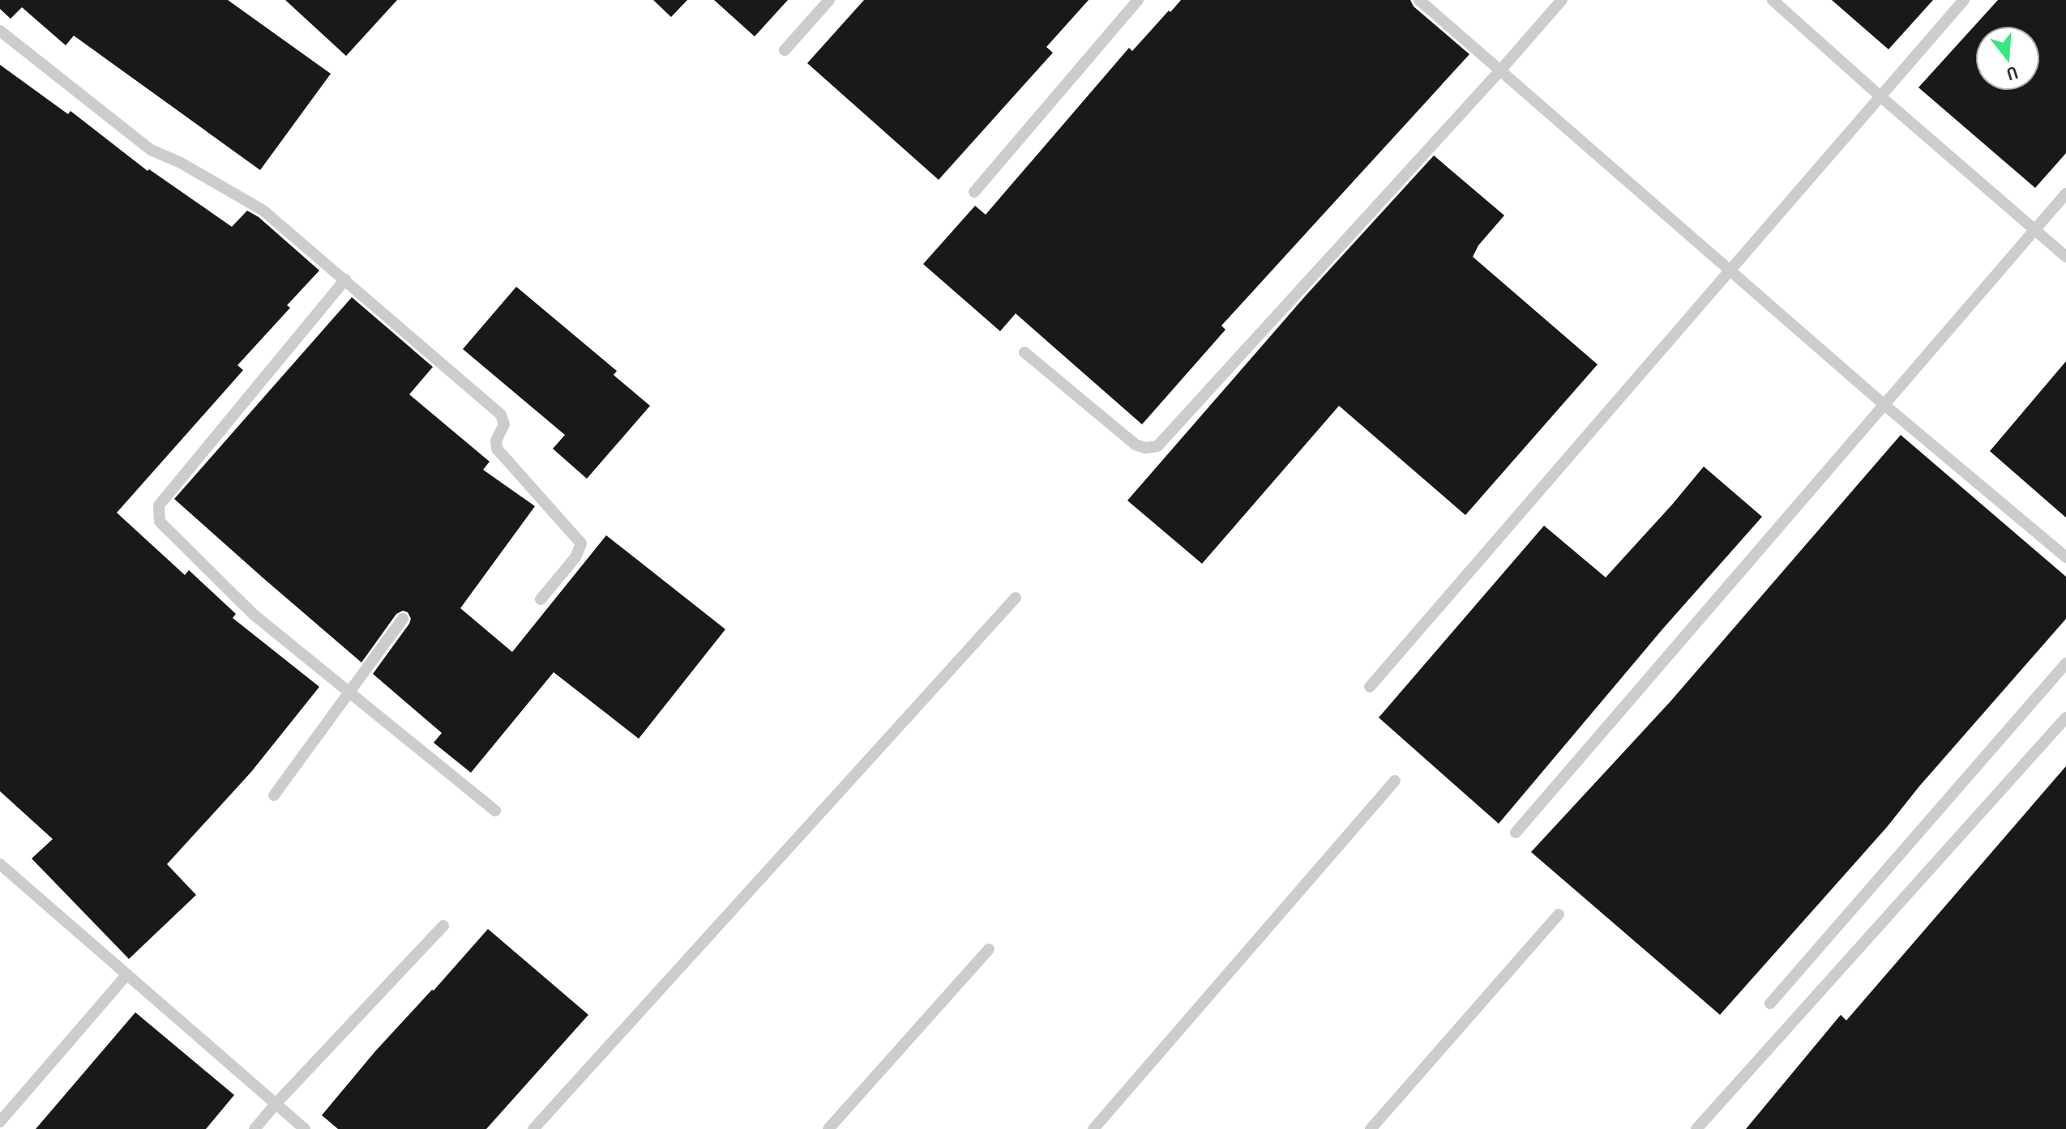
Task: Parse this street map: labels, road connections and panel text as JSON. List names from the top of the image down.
{
  "north": "bottom"
}
